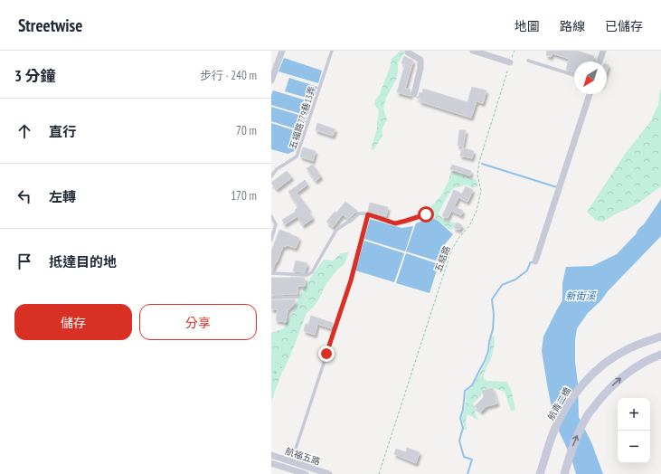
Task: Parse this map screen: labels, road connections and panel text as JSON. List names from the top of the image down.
{
  "streets": {
    "street": ["航青二橋", "航福五路"],
    "lane": ["五福路779巷13弄"],
    "path": ["五結路"]
  },
  "water": ["新街溪"],
  "north": "bottom left",
  "page": {
    "header": "Streetwise",
    "nav": ["地圖", "路線", "已儲存"],
    "heading": ["3 分鐘", "步行 · 240 m"],
    "list": [
      ["直行", "70 m"],
      ["左轉", "170 m"],
      "抵達目的地"
    ],
    "buttons": ["儲存", "分享"],
    "map_buttons": ["+", "−"]
  }
}
